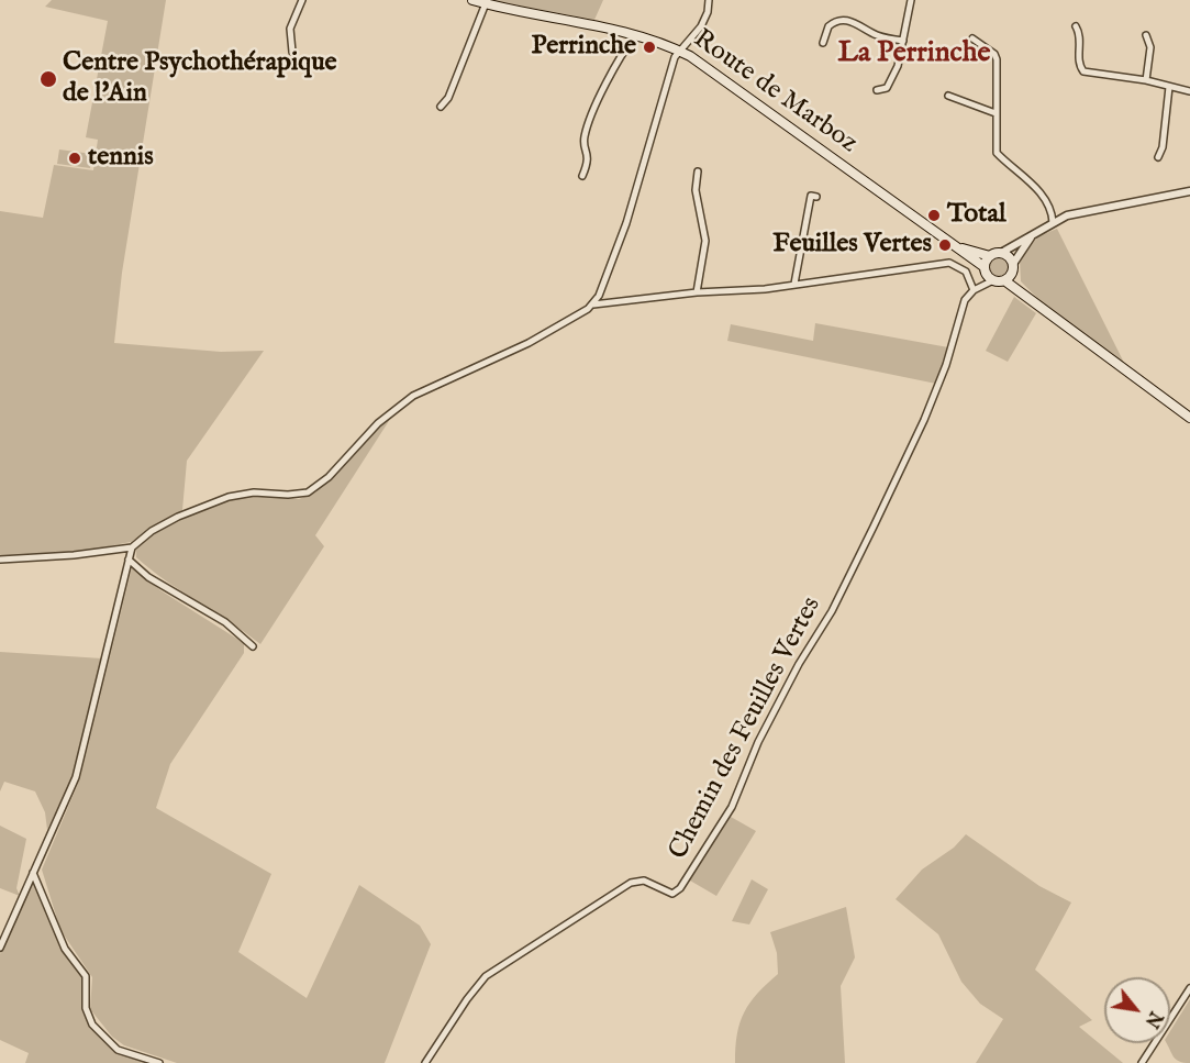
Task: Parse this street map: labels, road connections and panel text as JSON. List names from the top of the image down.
{
  "streets": {
    "main road": ["Route de Marboz"],
    "street": ["Chemin des Feuilles Vertes"]
  },
  "crossings": [
    ["Route de Marboz", "Chemin des Feuilles Vertes"]
  ],
  "districts": ["La Perrinche"],
  "places": [
    "Perrinche",
    "Centre Psychothérapique de l'Ain",
    "tennis",
    "Total",
    "Feuilles Vertes"
  ],
  "north": "bottom right"
}
